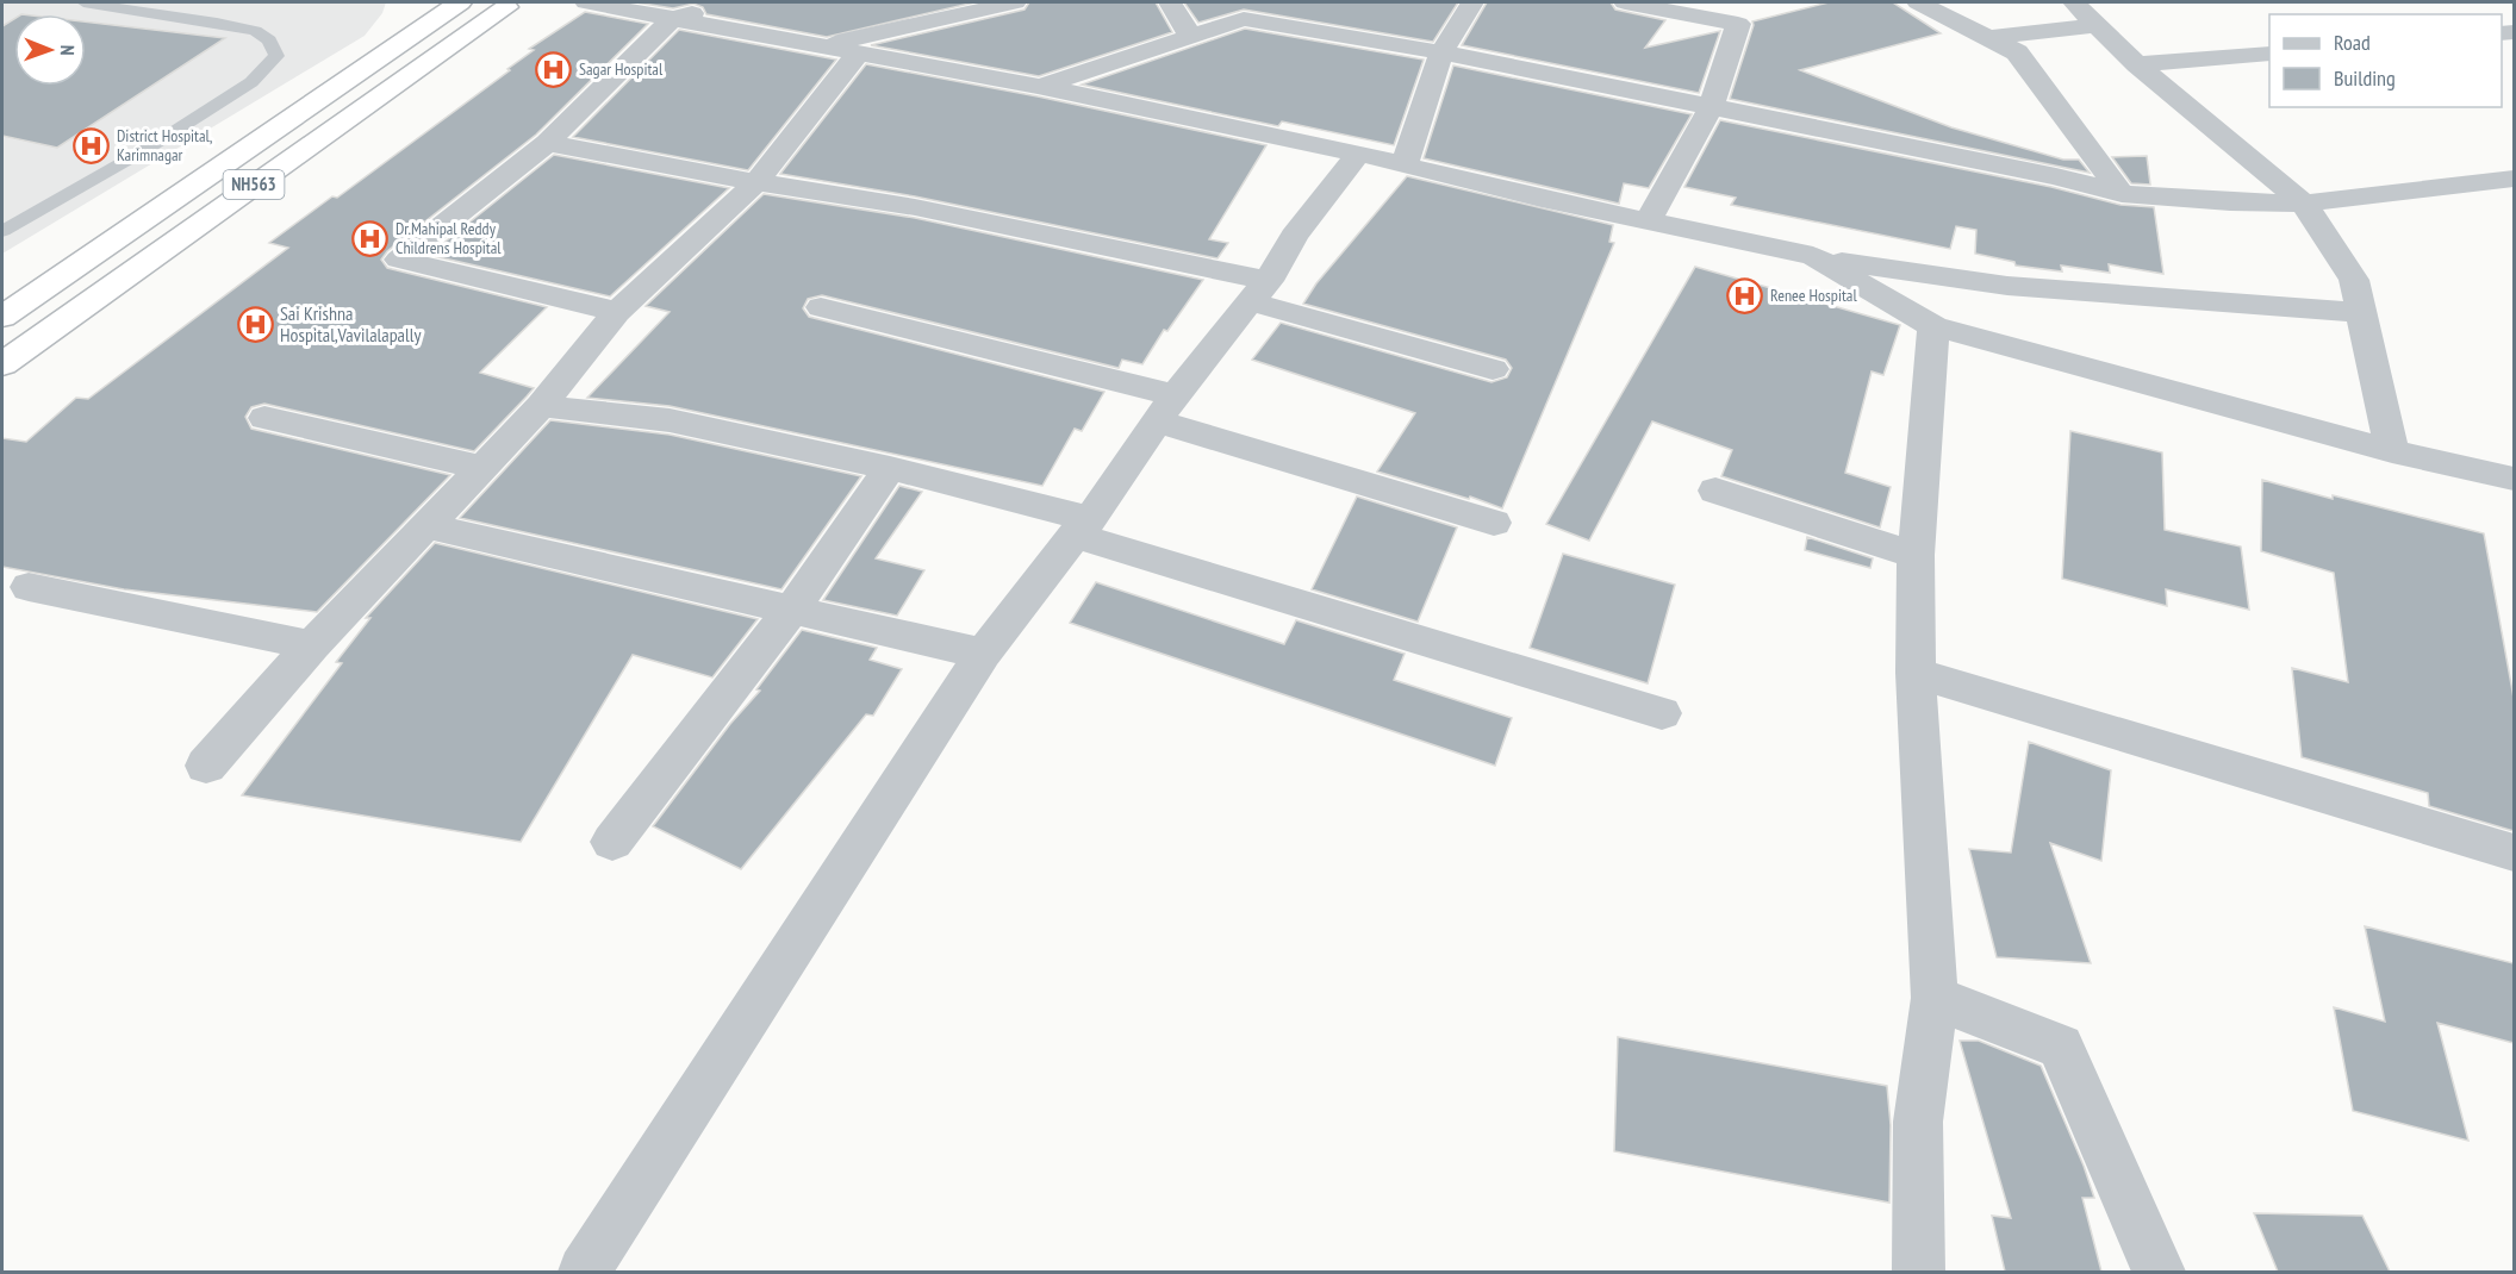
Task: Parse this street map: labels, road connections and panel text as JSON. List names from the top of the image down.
{
  "streets": {
    "highway": ["NH563"]
  },
  "places": {
    "hospital": [
      "Sagar Hospital",
      "District Hospital, Karimnagar",
      "Dr.Mahipal Reddy Childrens Hospital",
      "Renee Hospital",
      "Sai Krishna Hospital,Vavilalapally"
    ]
  },
  "legend": ["Road", "Building"],
  "north": "right"
}
